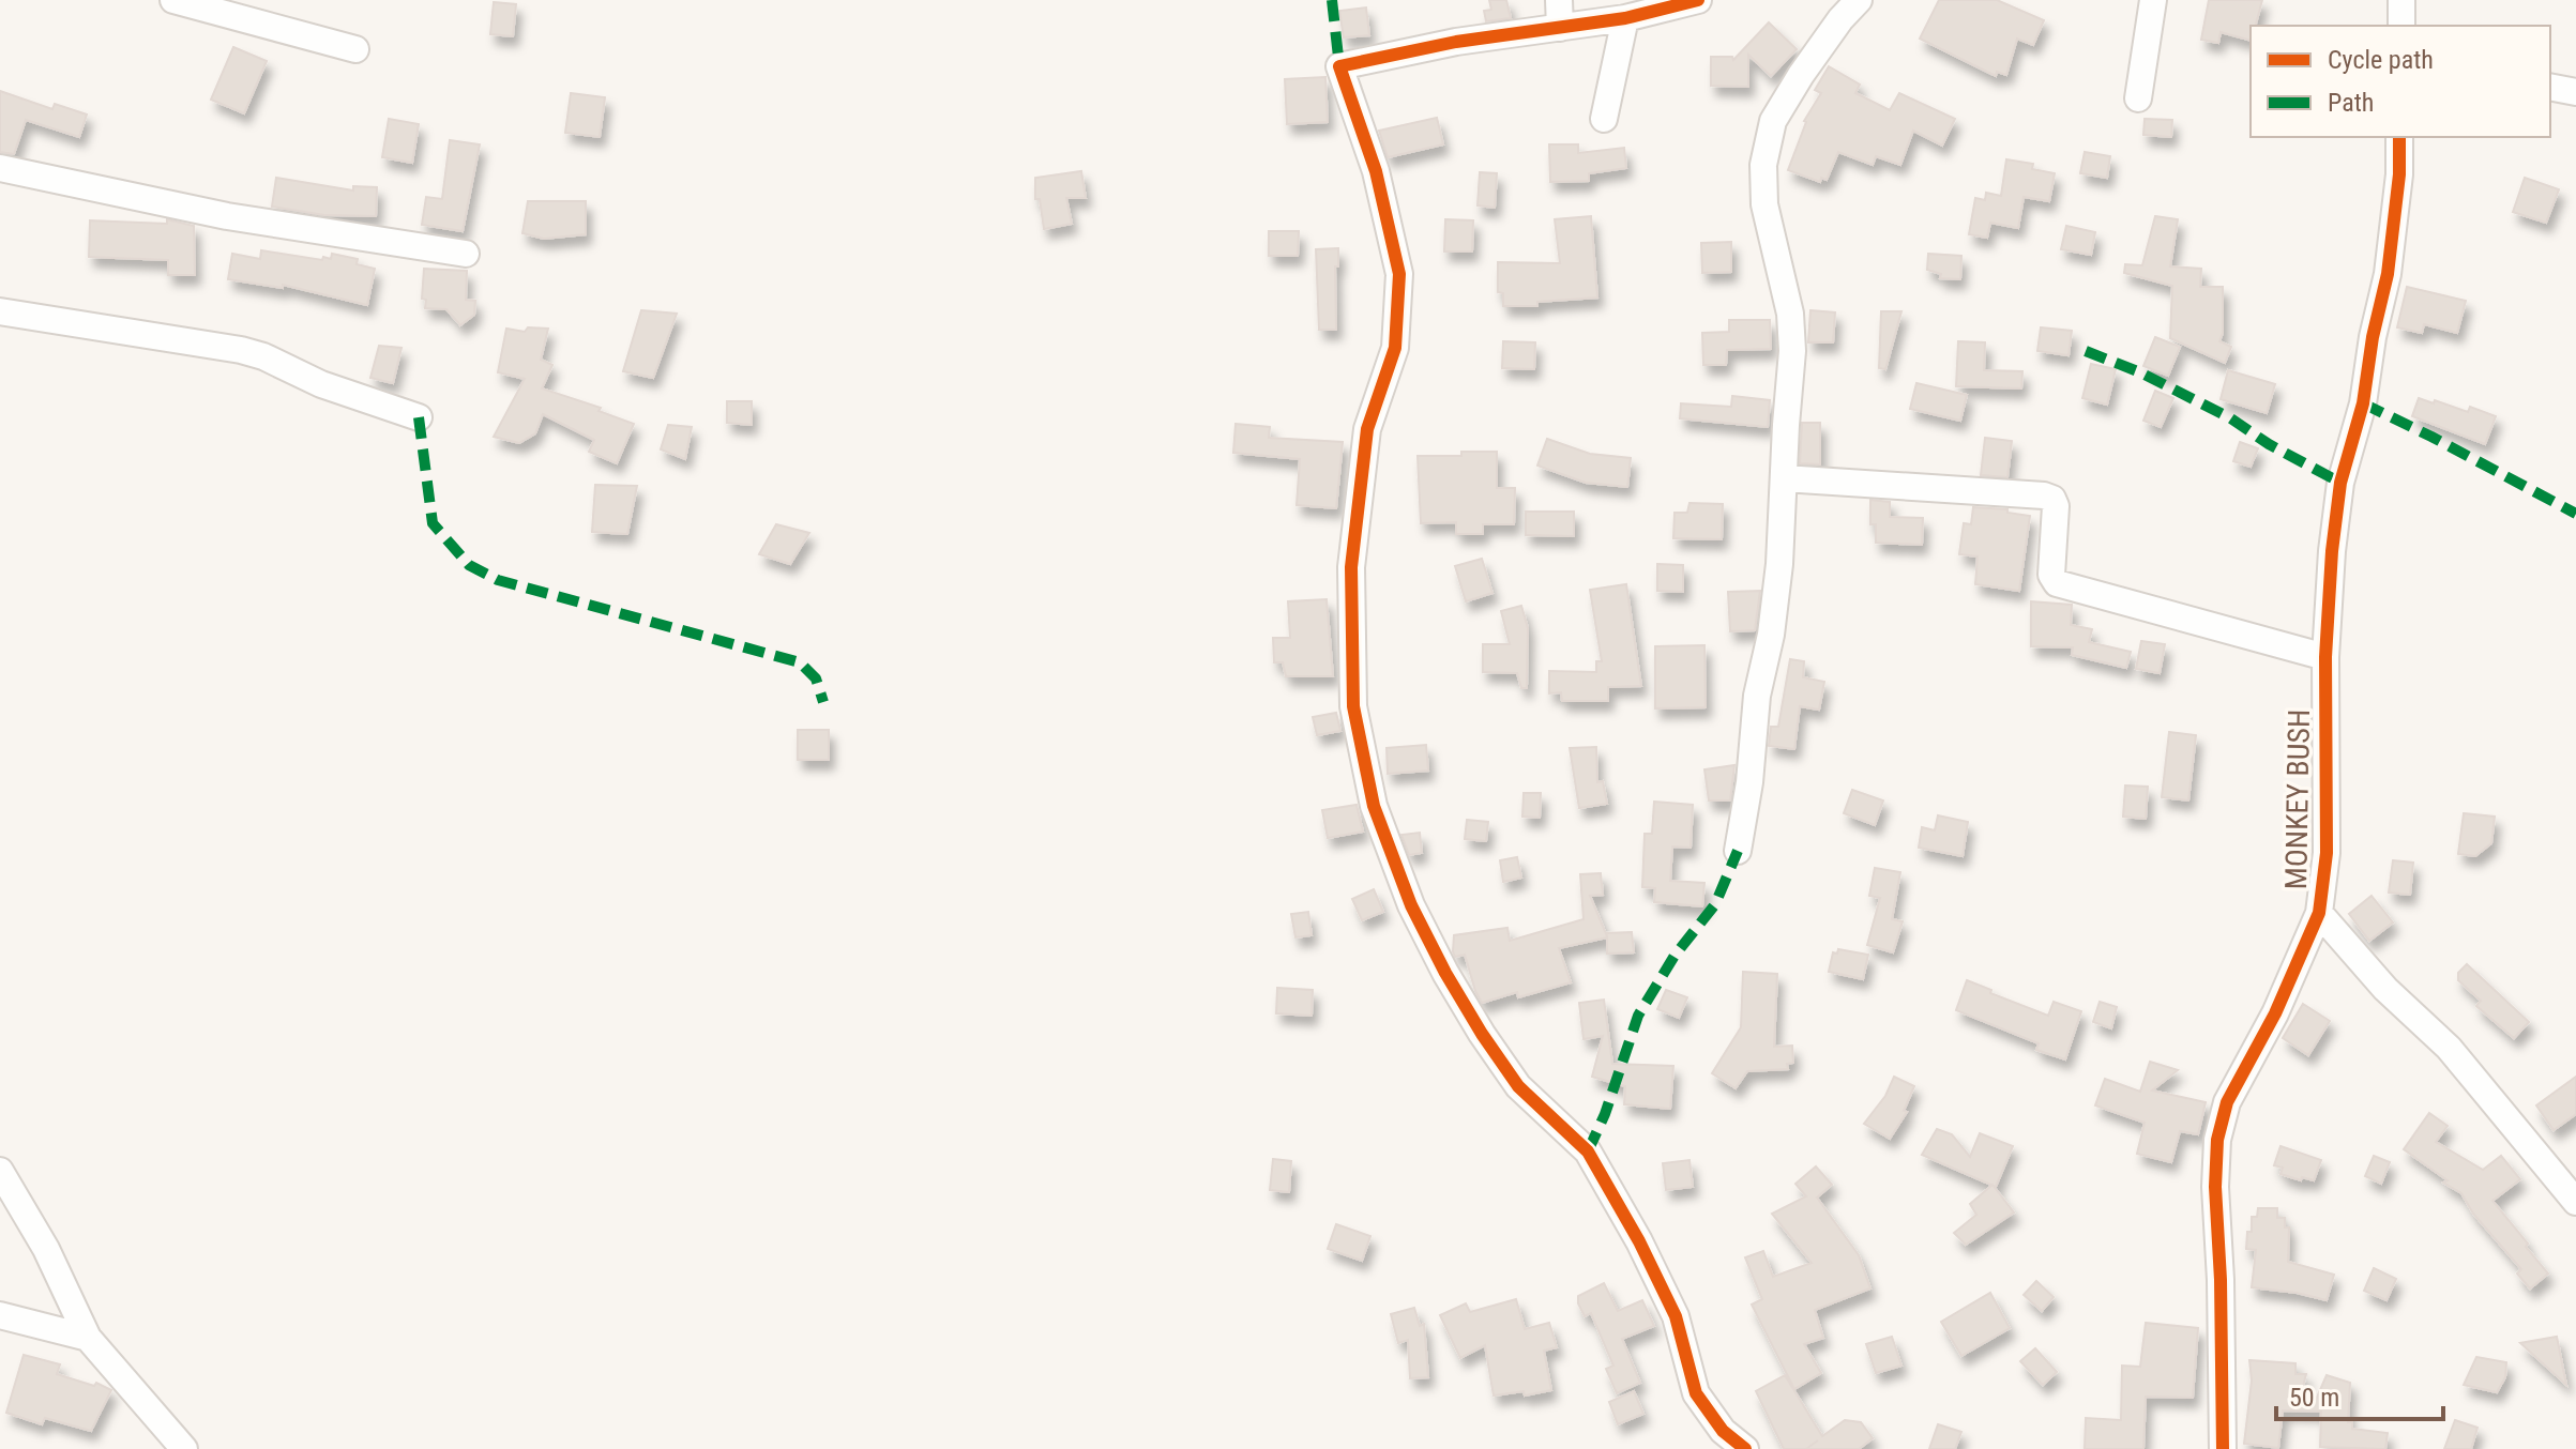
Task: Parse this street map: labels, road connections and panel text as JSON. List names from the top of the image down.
{
  "streets": {
    "street": ["MONKEY BUSH"]
  },
  "legend": ["Cycle path", "Path"],
  "scale_bar": "50 m"
}
